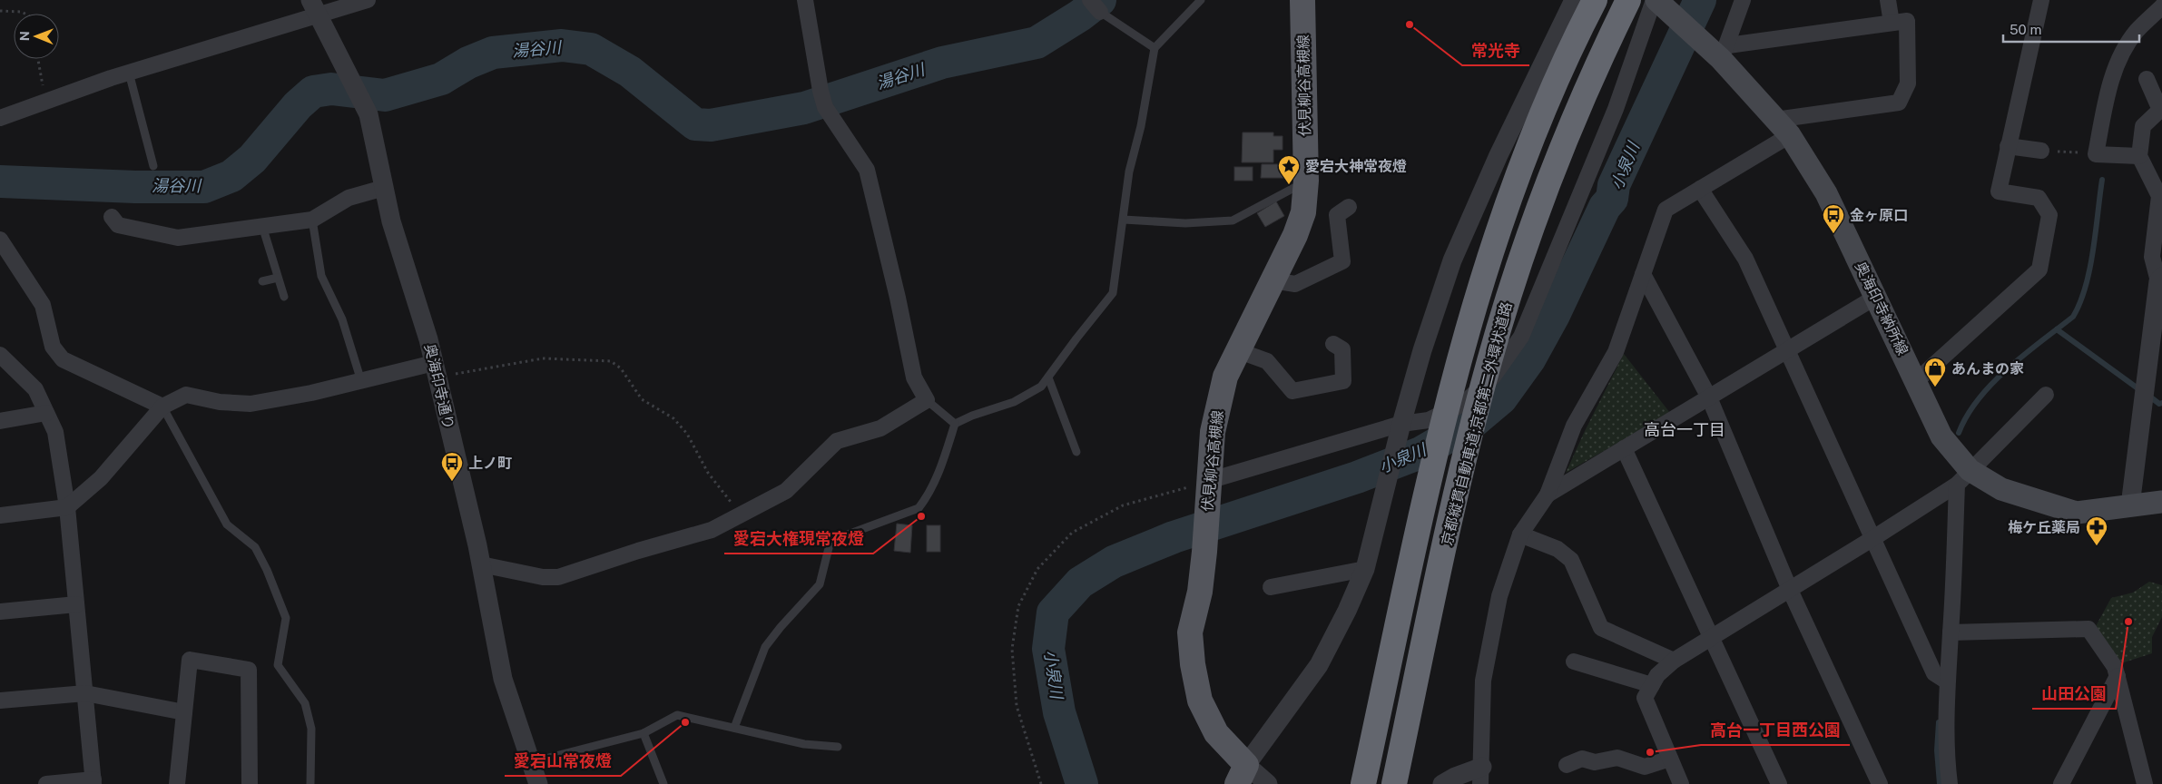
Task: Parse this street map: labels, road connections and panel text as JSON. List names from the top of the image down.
{
  "streets": {
    "highway": ["京都縦貫自動車道;京都第二外環状道路"],
    "main road": ["伏見柳谷高槻線", "奥海印寺納所線"],
    "street": ["奥海印寺通り"]
  },
  "districts": ["高台一丁目"],
  "water": ["湯谷川", "小泉川"],
  "places": {
    "other": [
      "常光寺",
      "愛宕大権現常夜燈",
      "山田公園",
      "愛宕山常夜燈",
      "高台一丁目西公園"
    ],
    "place": ["愛宕大神常夜燈"],
    "bus stop": ["金ヶ原口", "上ノ町"],
    "shop": ["あんまの家"],
    "pharmacy": ["梅ケ丘薬局"]
  },
  "scale_bar": "50 m",
  "north": "left"
}
